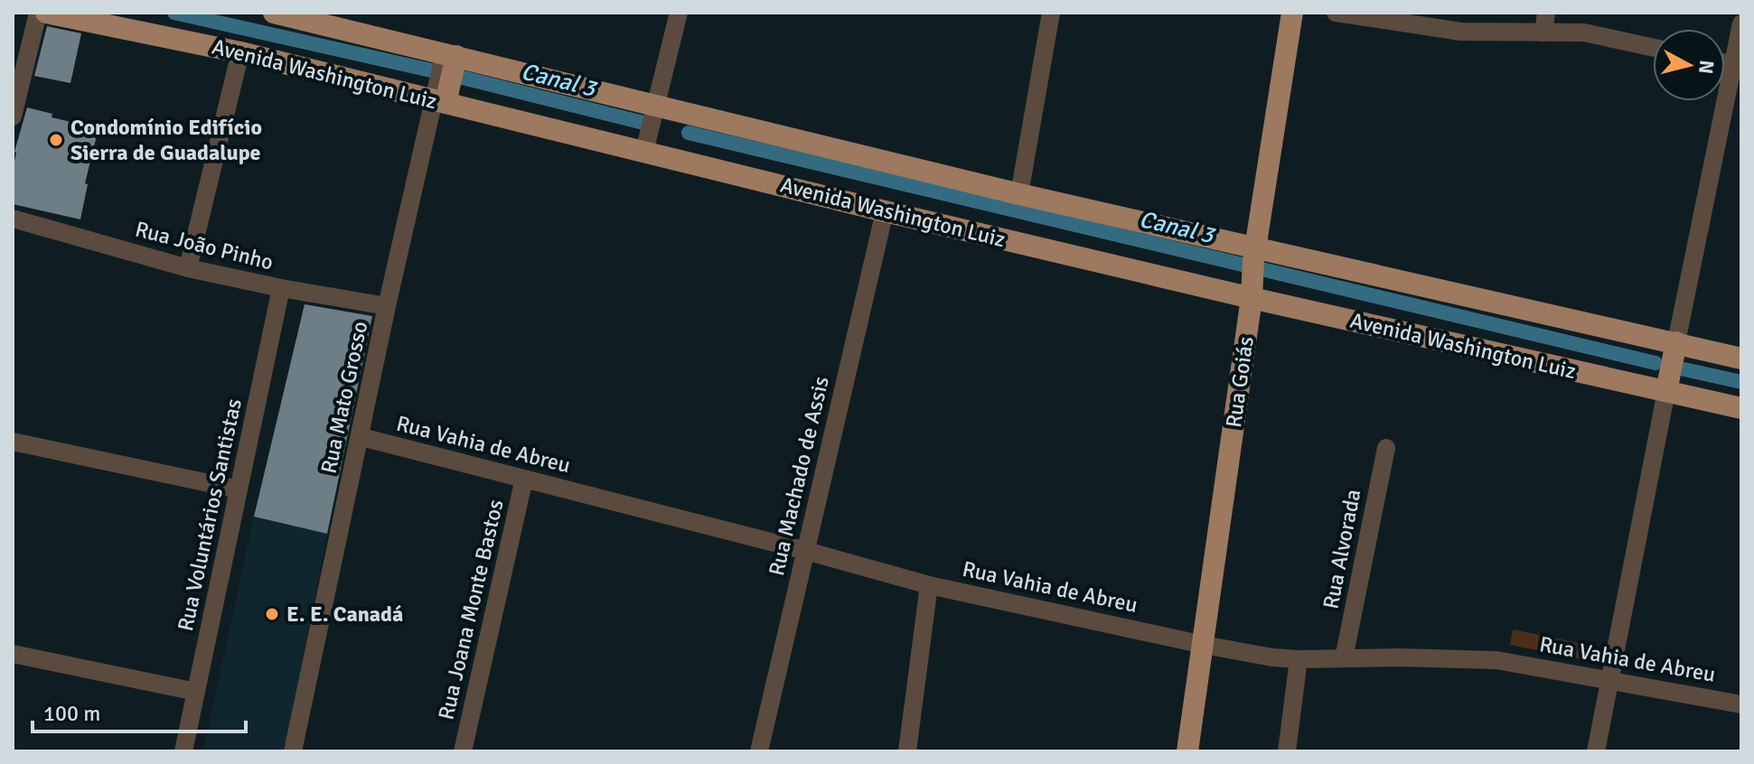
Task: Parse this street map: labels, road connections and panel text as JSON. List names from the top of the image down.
{
  "streets": {
    "main road": ["Avenida Washington Luiz", "Rua Goiás"],
    "street": [
      "Rua João Pinho",
      "Rua Mato Grosso",
      "Rua Vahia de Abreu",
      "Rua Machado de Assis",
      "Rua Voluntários Santistas",
      "Rua Alvorada",
      "Rua Joana Monte Bastos"
    ]
  },
  "crossings": [
    ["Avenida Washington Luiz", "Rua Goiás"],
    ["Avenida Washington Luiz", "Rua Mato Grosso"],
    ["Avenida Washington Luiz", "Rua Machado de Assis"],
    ["Rua João Pinho", "Rua Mato Grosso"],
    ["Rua João Pinho", "Rua Voluntários Santistas"],
    ["Rua Goiás", "Rua Vahia de Abreu"],
    ["Rua Mato Grosso", "Rua Vahia de Abreu"],
    ["Rua Vahia de Abreu", "Rua Machado de Assis"],
    ["Rua Vahia de Abreu", "Rua Alvorada"],
    ["Rua Vahia de Abreu", "Rua Joana Monte Bastos"]
  ],
  "water": ["Canal 3"],
  "places": ["Condomínio Edifício Sierra de Guadalupe", "E. E. Canadá"],
  "scale_bar": "100 m",
  "north": "right"
}
